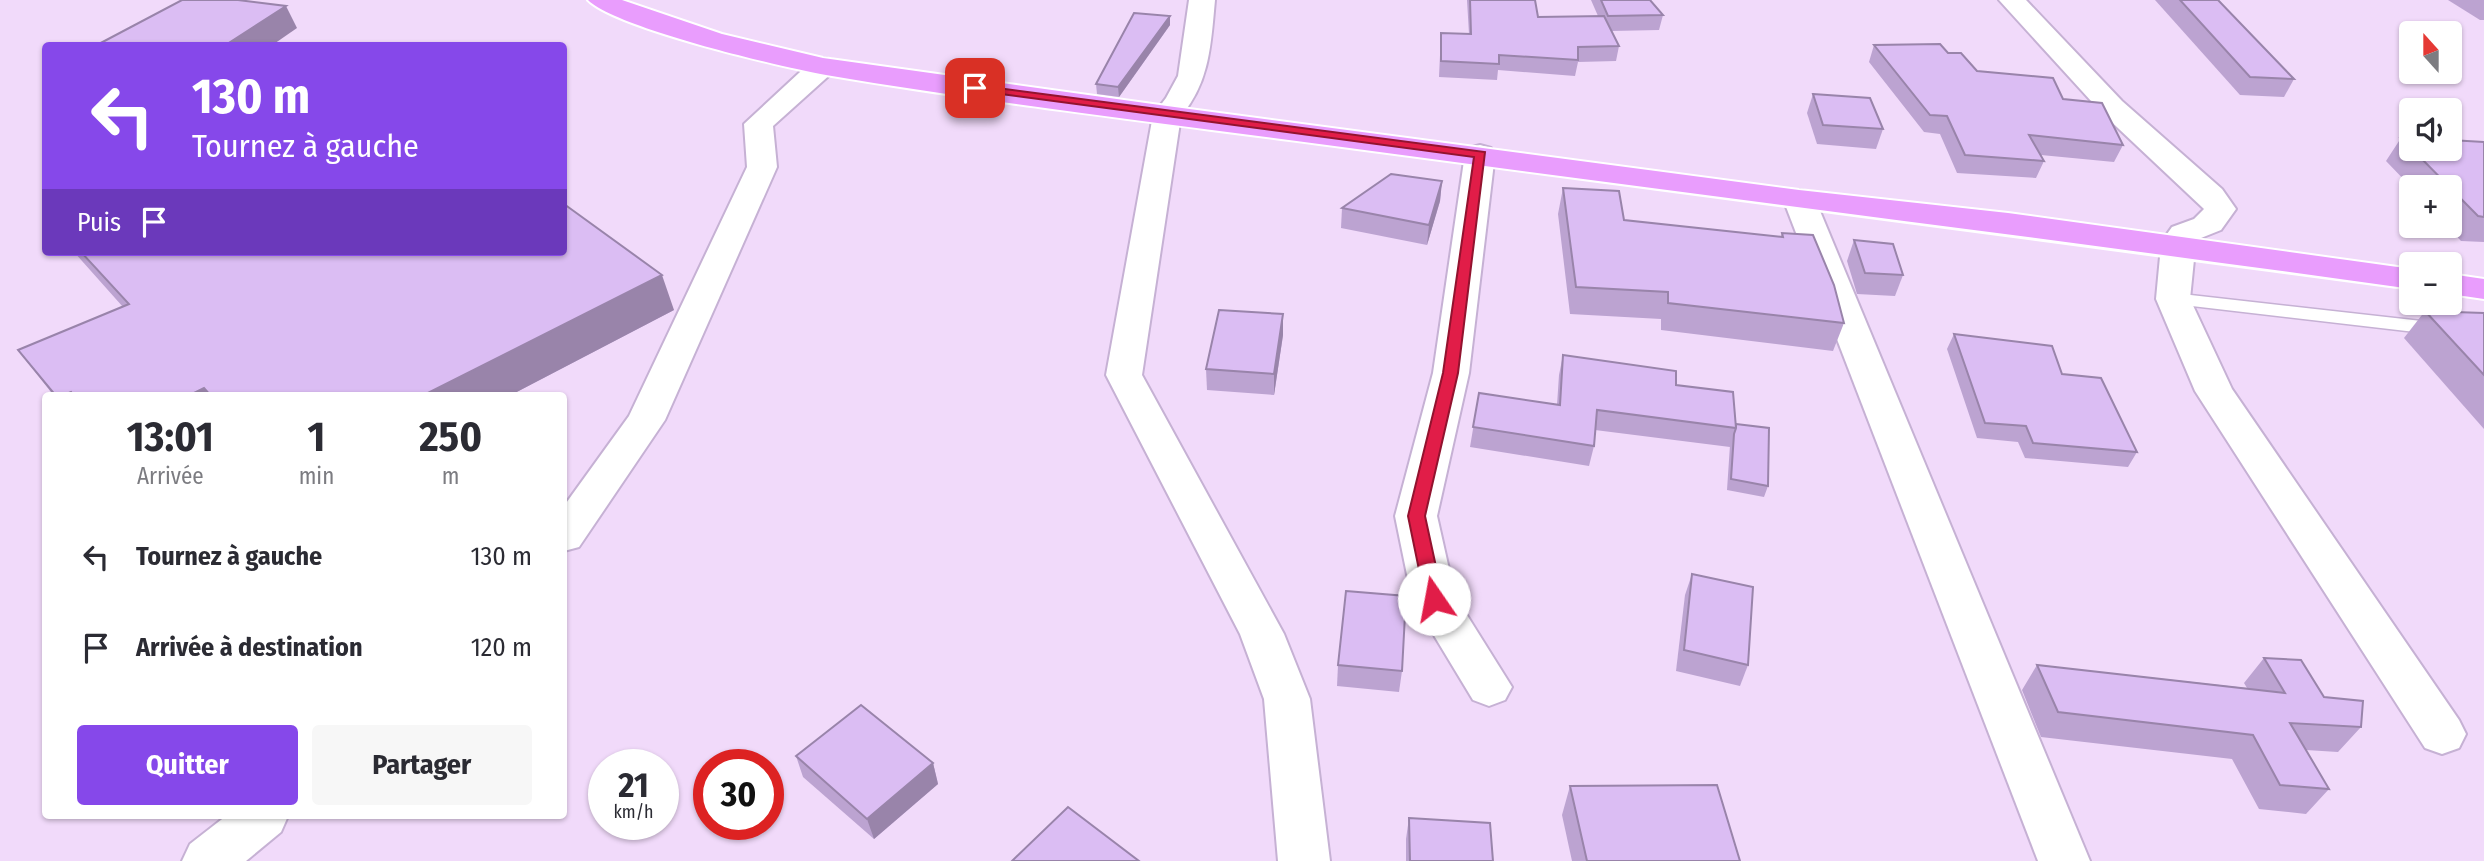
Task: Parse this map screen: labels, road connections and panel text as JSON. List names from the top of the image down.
{
  "north": "top",
  "page": {
    "map_buttons": ["+", "−"],
    "turn": ["130 m", "Tournez à gauche"],
    "then": "Puis",
    "eta": [
      "13:01",
      "Arrivée",
      "1",
      "min",
      "250",
      "m"
    ],
    "list": [
      {
        "name": "Tournez à gauche",
        "value": "130 m"
      },
      {
        "name": "Arrivée à destination",
        "value": "120 m"
      }
    ],
    "buttons": ["Quitter", "Partager"],
    "speed": "21 km/h",
    "limit": "30"
  }
}
